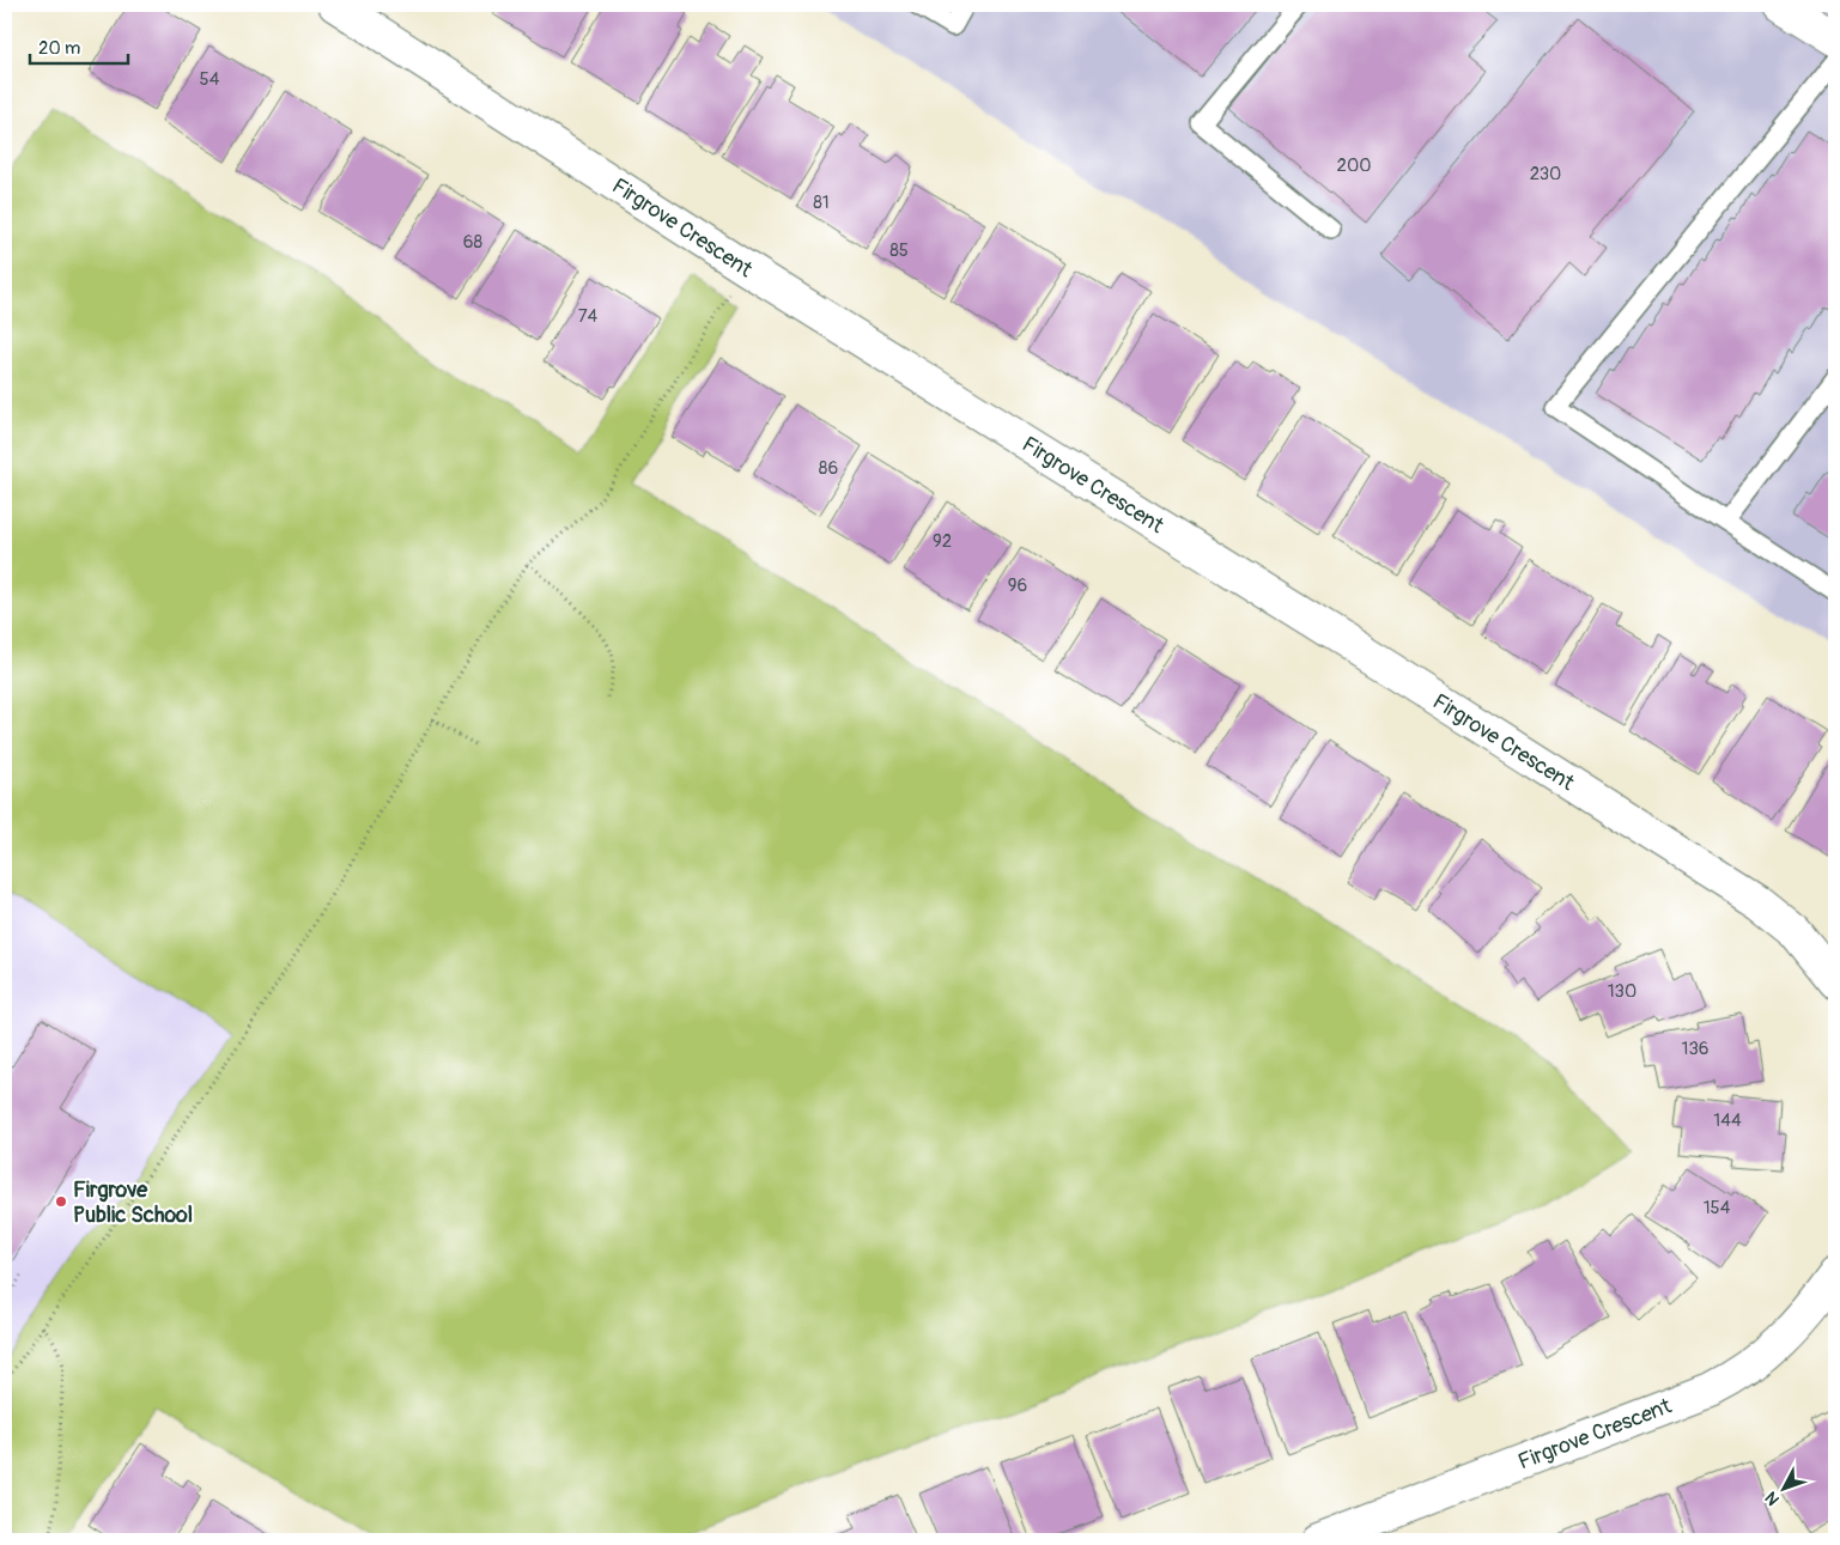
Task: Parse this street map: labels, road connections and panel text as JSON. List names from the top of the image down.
{
  "streets": {
    "street": ["Firgrove Crescent"]
  },
  "places": ["Firgrove Public School"],
  "house_numbers": [
    "54",
    "200",
    "230",
    "81",
    "68",
    "85",
    "74",
    "86",
    "92",
    "96",
    "130",
    "136",
    "144",
    "154"
  ],
  "scale_bar": "20 m",
  "north": "bottom left"
}
